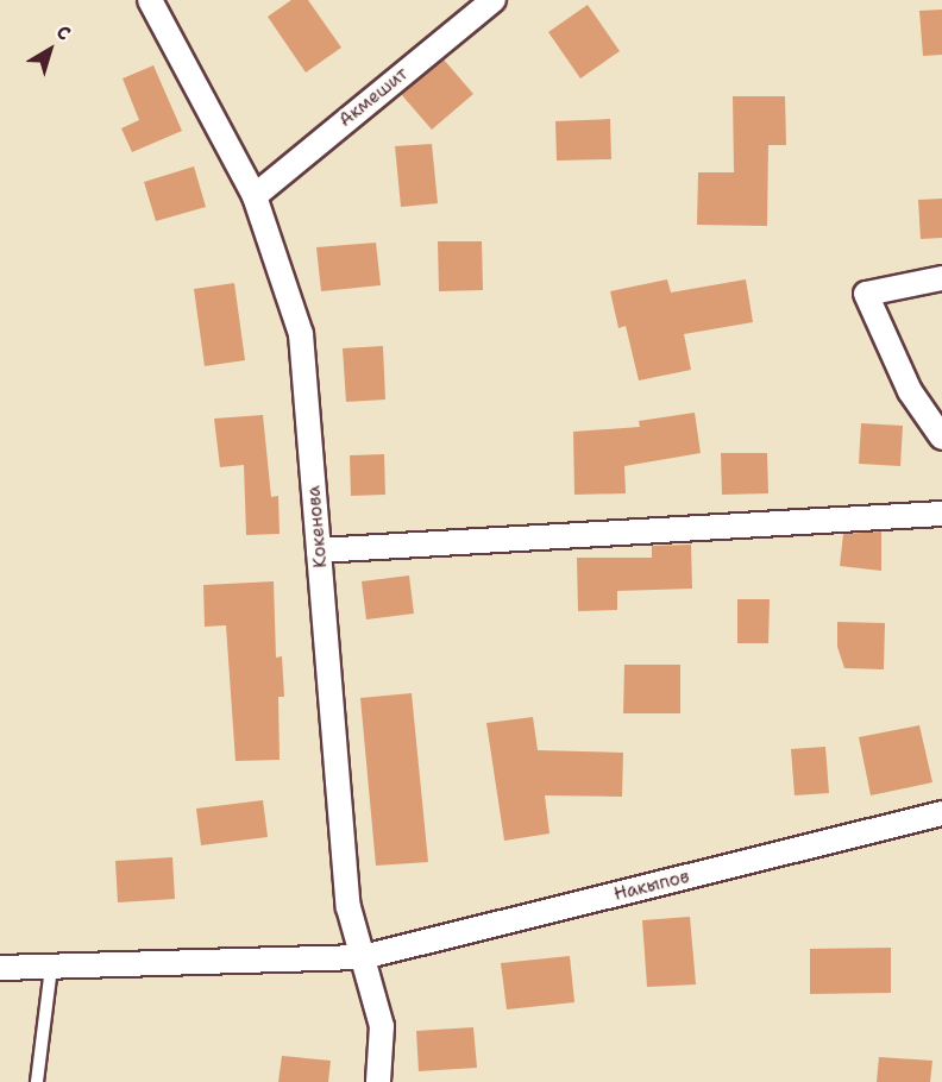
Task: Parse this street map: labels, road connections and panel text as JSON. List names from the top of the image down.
{
  "streets": {
    "street": ["Акмешит", "Кокенова", "Накыпов"]
  },
  "crossings": [
    ["Акмешит", "Кокенова"],
    ["Кокенова", "Накыпов"]
  ],
  "north": "top right"
}
